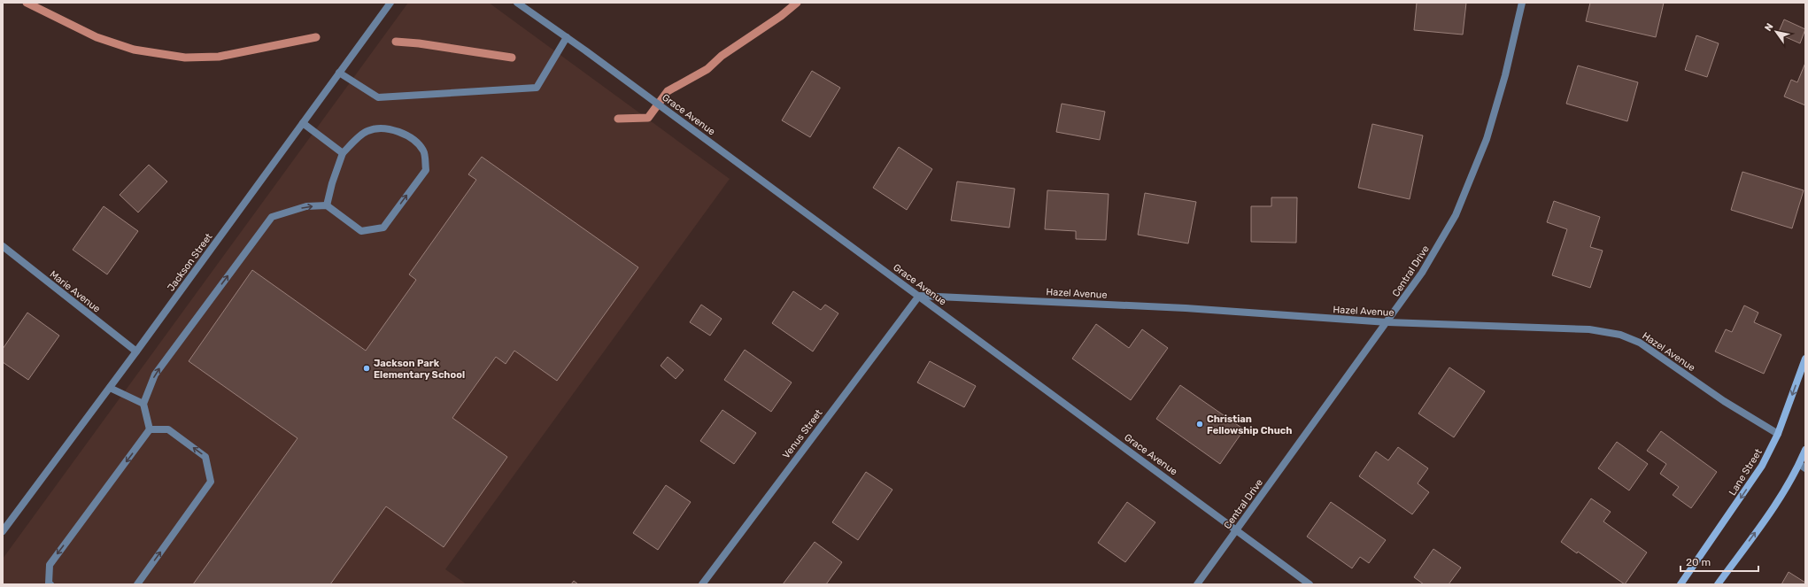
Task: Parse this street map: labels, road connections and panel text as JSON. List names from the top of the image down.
{
  "streets": {
    "main road": ["Lane Street"],
    "street": [
      "Grace Avenue",
      "Jackson Street",
      "Central Drive",
      "Marie Avenue",
      "Hazel Avenue",
      "Venus Street"
    ]
  },
  "crossings": [
    ["Grace Avenue", "Central Drive"],
    ["Grace Avenue", "Hazel Avenue"],
    ["Grace Avenue", "Venus Street"],
    ["Jackson Street", "Marie Avenue"],
    ["Central Drive", "Hazel Avenue"],
    ["Hazel Avenue", "Venus Street"],
    ["Hazel Avenue", "Lane Street"]
  ],
  "places": ["Jackson Park Elementary School", "Christian Fellowship Chuch"],
  "scale_bar": "20 m",
  "north": "top left"
}
